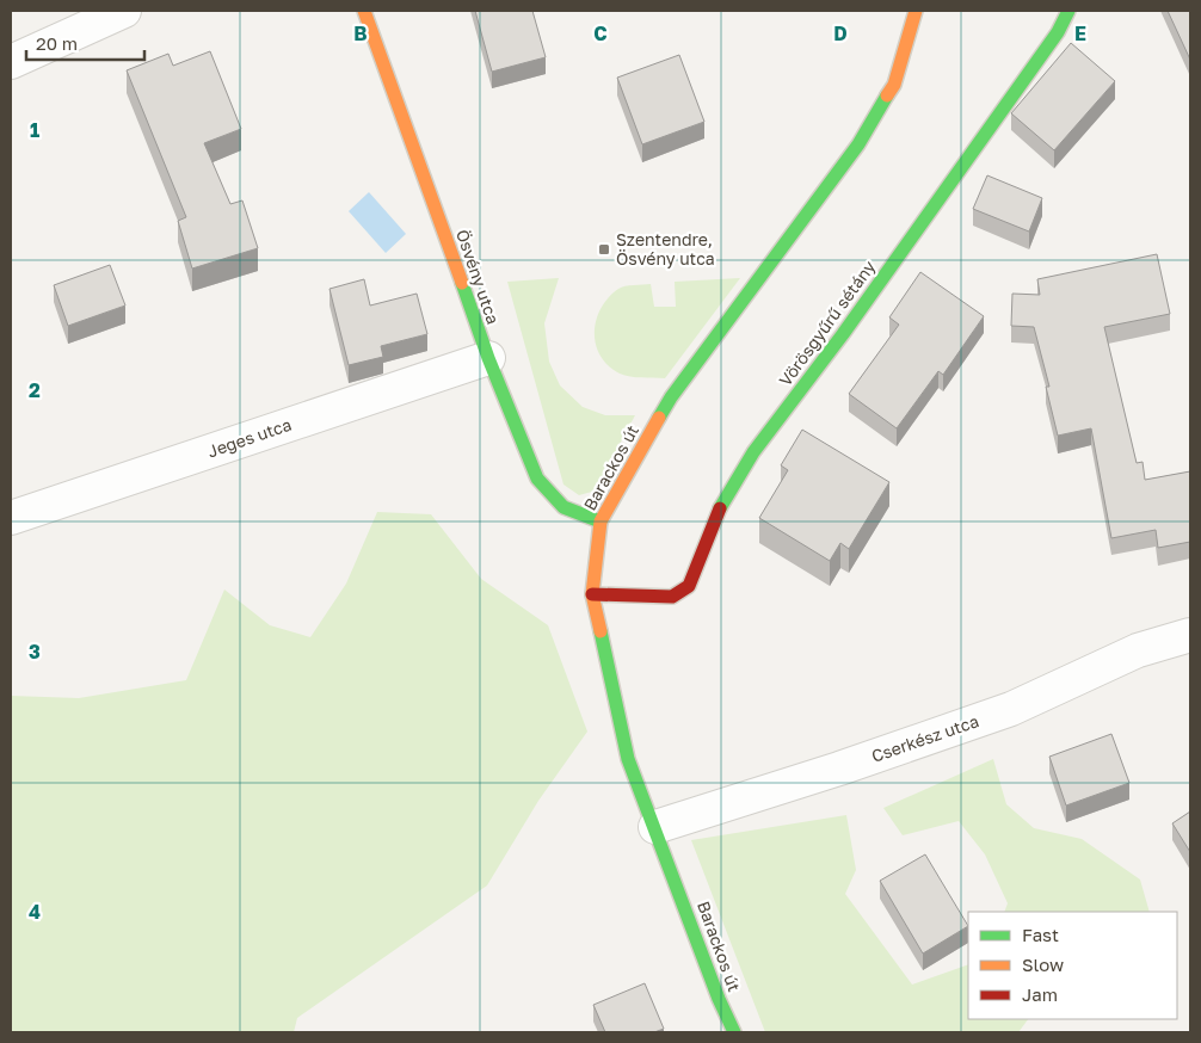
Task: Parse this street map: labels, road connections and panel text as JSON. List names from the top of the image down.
{
  "streets": {
    "street": [
      "Ösvény utca",
      "Vörösgyűrű sétány",
      "Jeges utca",
      "Barackos út",
      "Cserkész utca"
    ]
  },
  "crossings": [
    ["Ösvény utca", "Jeges utca"],
    ["Ösvény utca", "Barackos út"],
    ["Vörösgyűrű sétány", "Barackos út"],
    ["Barackos út", "Cserkész utca"]
  ],
  "places": {
    "transit": ["Szentendre, Ösvény utca"]
  },
  "legend": ["Fast", "Slow", "Jam"],
  "scale_bar": "20 m",
  "grid": {
    "columns": [
      "B",
      "C",
      "D",
      "E"
    ],
    "rows": [
      "1",
      "2",
      "3",
      "4"
    ]
  }
}
